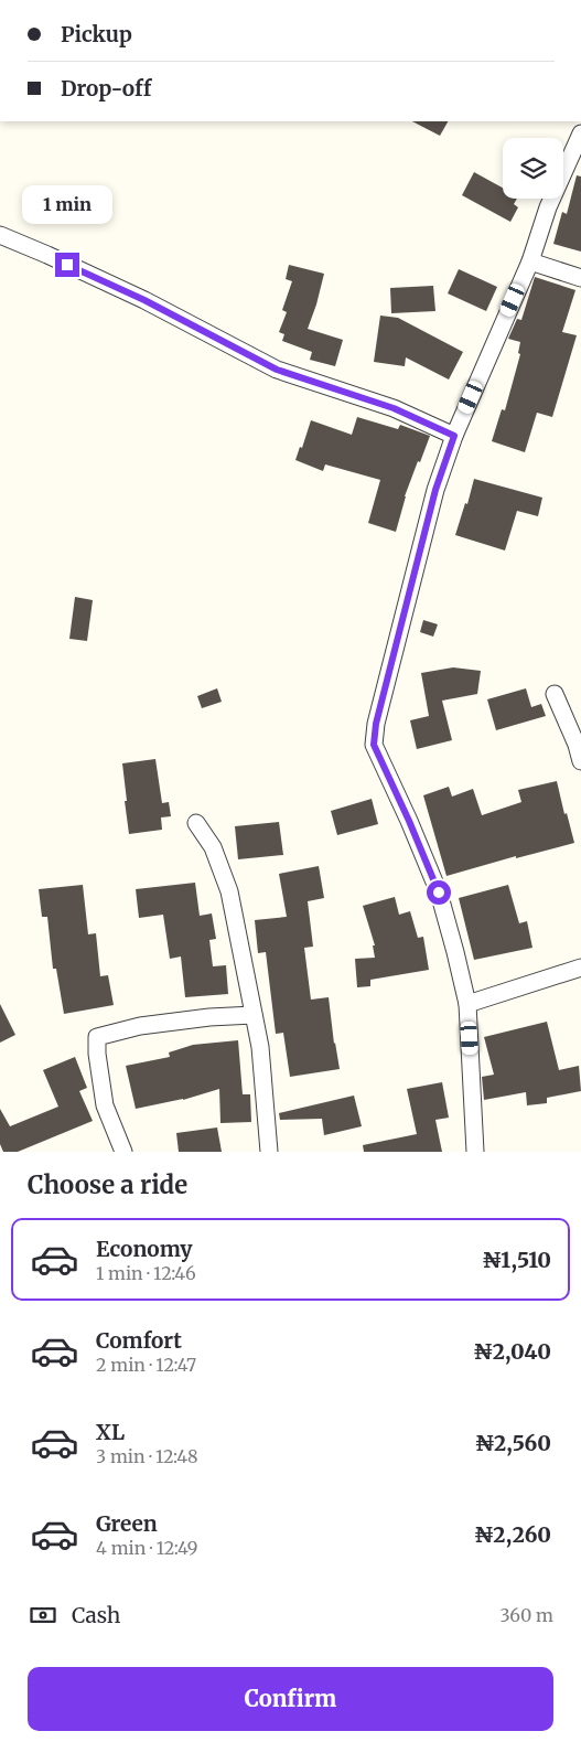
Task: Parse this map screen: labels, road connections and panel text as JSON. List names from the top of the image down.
{
  "page": {
    "banner": ["Pickup", "Drop-off"],
    "bubble": "1 min",
    "heading": "Choose a ride",
    "list": [
      {
        "name": "Economy",
        "note": "1 min · 12:46",
        "value": "₦1,510"
      },
      {
        "name": "Comfort",
        "note": "2 min · 12:47",
        "value": "₦2,040"
      },
      {
        "name": "XL",
        "note": "3 min · 12:48",
        "value": "₦2,560"
      },
      {
        "name": "Green",
        "note": "4 min · 12:49",
        "value": "₦2,260"
      }
    ],
    "pay": ["Cash", "360 m"],
    "buttons": "Confirm"
  }
}
